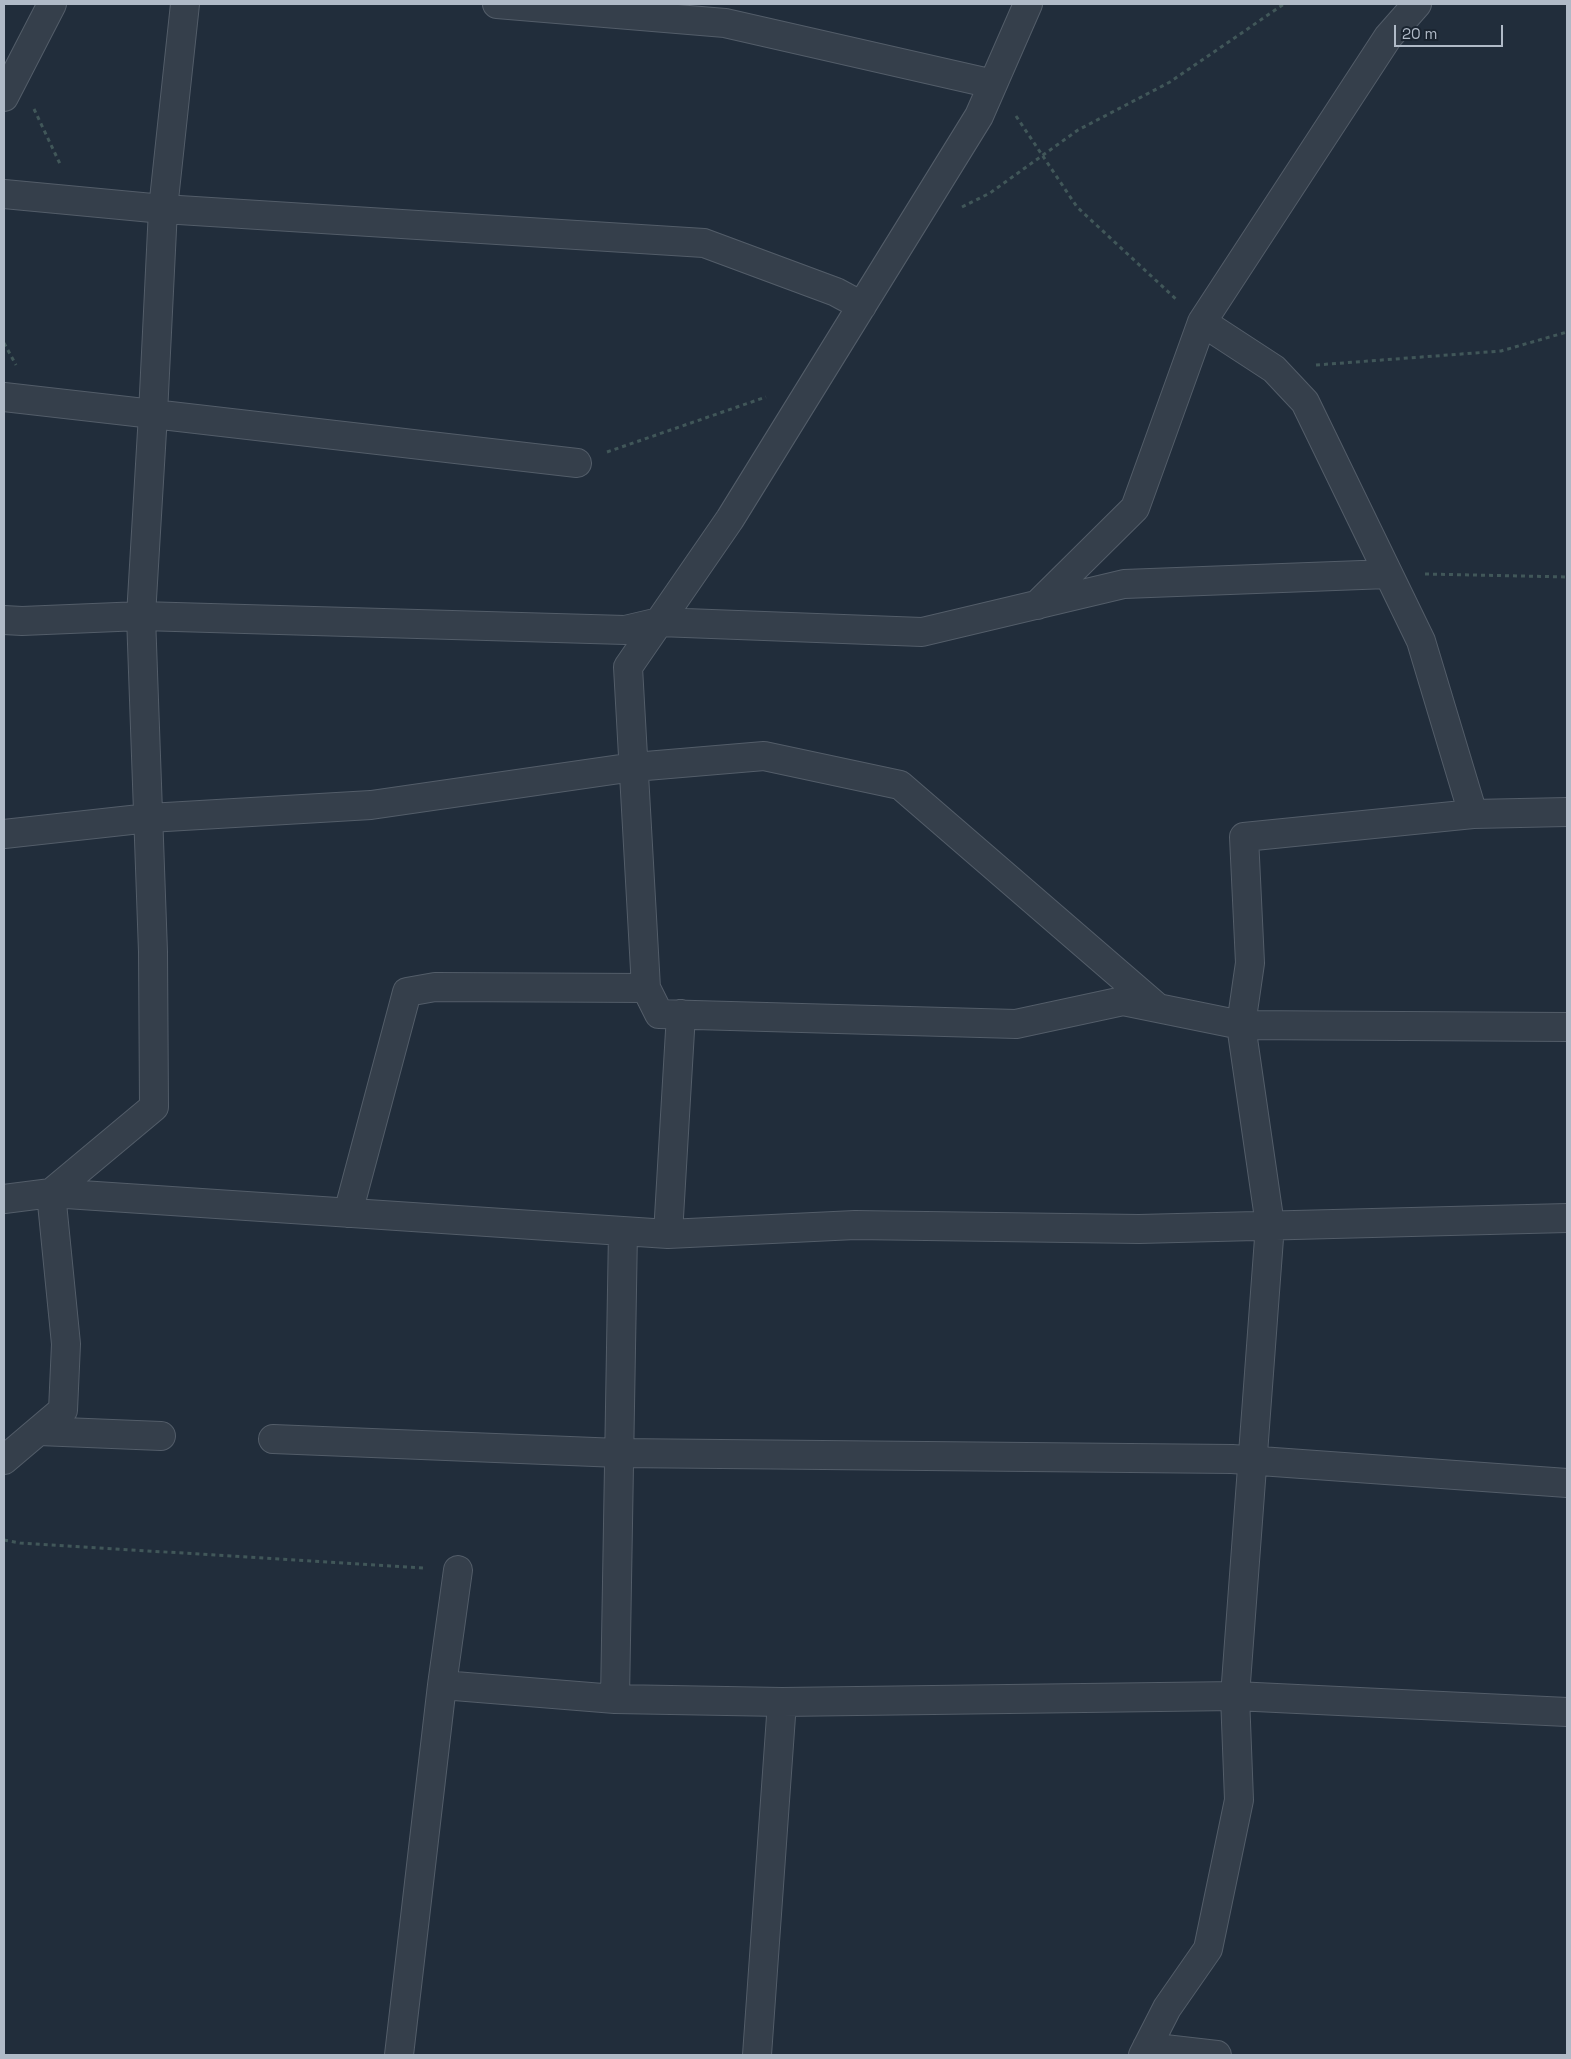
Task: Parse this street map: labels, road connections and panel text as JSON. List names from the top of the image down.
{
  "scale_bar": "20 m"
}
